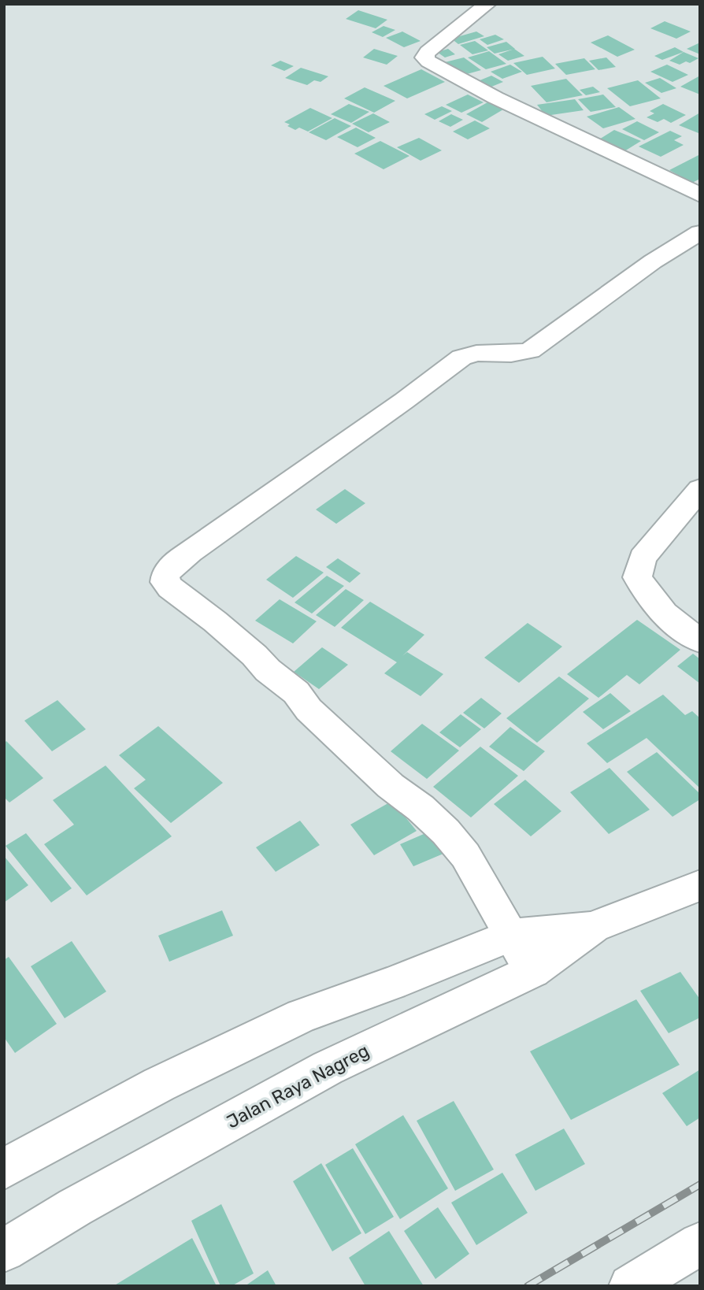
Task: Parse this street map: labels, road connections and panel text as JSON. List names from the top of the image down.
{
  "streets": {
    "main road": ["Jalan Raya Nagreg"]
  }
}
